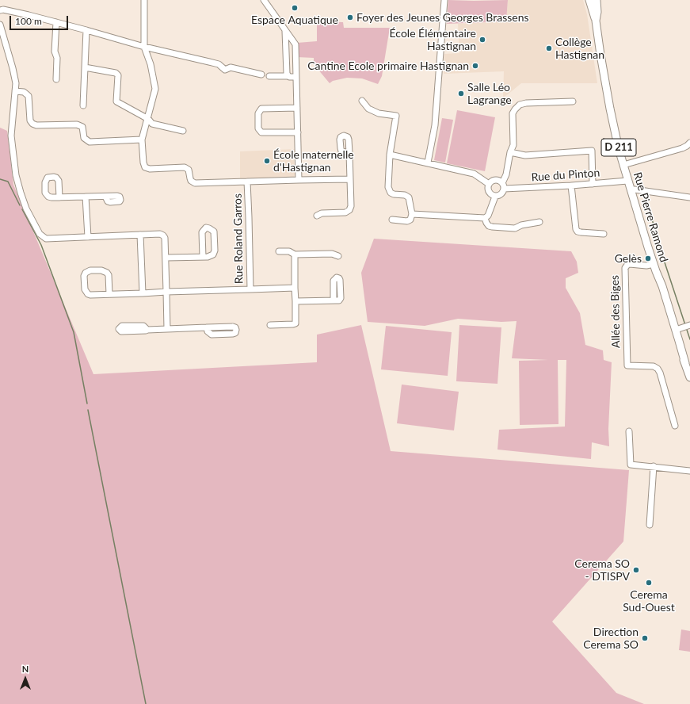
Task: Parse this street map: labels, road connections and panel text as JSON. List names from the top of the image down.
{
  "streets": {
    "main road": ["D 211", "Rue Pierre Ramond"],
    "street": ["Rue du Pinton", "Rue Roland Garros", "Allée des Biges"]
  },
  "crossings": [
    ["Rue du Pinton", "Rue Pierre Ramond"],
    ["Rue Pierre Ramond", "Allée des Biges"]
  ],
  "places": [
    "Espace Aquatique",
    "Foyer des Jeunes Georges Brassens",
    "École Élémentaire Hastignan",
    "Collège Hastignan",
    "Cantine Ecole primaire Hastignan",
    "Salle Léo Lagrange",
    "École maternelle d'Hastignan",
    "Gelès",
    "Cerema SO - DTISPV",
    "Cerema Sud-Ouest",
    "Direction Cerema SO"
  ],
  "scale_bar": "100 m",
  "north": "top"
}
